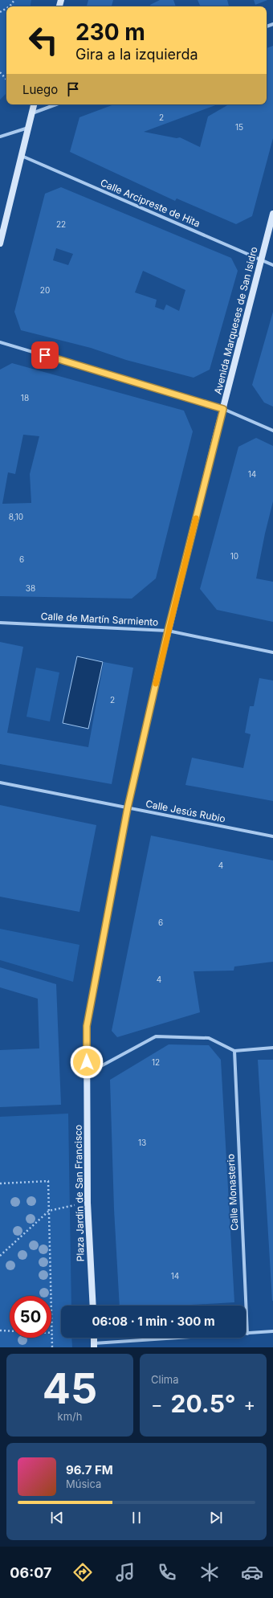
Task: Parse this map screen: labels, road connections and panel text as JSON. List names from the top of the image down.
{
  "streets": {
    "main road": ["Avenida Marqueses de San Isidro", "Plaza Jardín de San Francisco"],
    "street": [
      "Calle Arcipreste de Hita",
      "Calle de Martín Sarmiento",
      "Calle Jesús Rubio",
      "Calle Monasterio"
    ]
  },
  "crossings": [
    ["Calle Arcipreste de Hita", "Avenida Marqueses de San Isidro"],
    ["Avenida Marqueses de San Isidro", "Calle de Martín Sarmiento"],
    ["Avenida Marqueses de San Isidro", "Calle Jesús Rubio"],
    ["Avenida Marqueses de San Isidro", "Plaza Jardín de San Francisco"]
  ],
  "house_numbers": [
    "2",
    "15",
    "22",
    "20",
    "18",
    "14",
    "8,10",
    "10",
    "6",
    "38",
    "2",
    "4",
    "6",
    "4",
    "12",
    "13",
    "14"
  ],
  "page": {
    "turn": ["230 m", "Gira a la izquierda"],
    "then": "Luego",
    "limit": "50",
    "trip": "06:08 · 1 min · 300 m",
    "tile": [
      ["45", "km/h"],
      "Clima"
    ],
    "heat": ["−", "20.5°", "+"],
    "song": ["96.7 FM", "Música"],
    "tabs": "06:07"
  }
}
